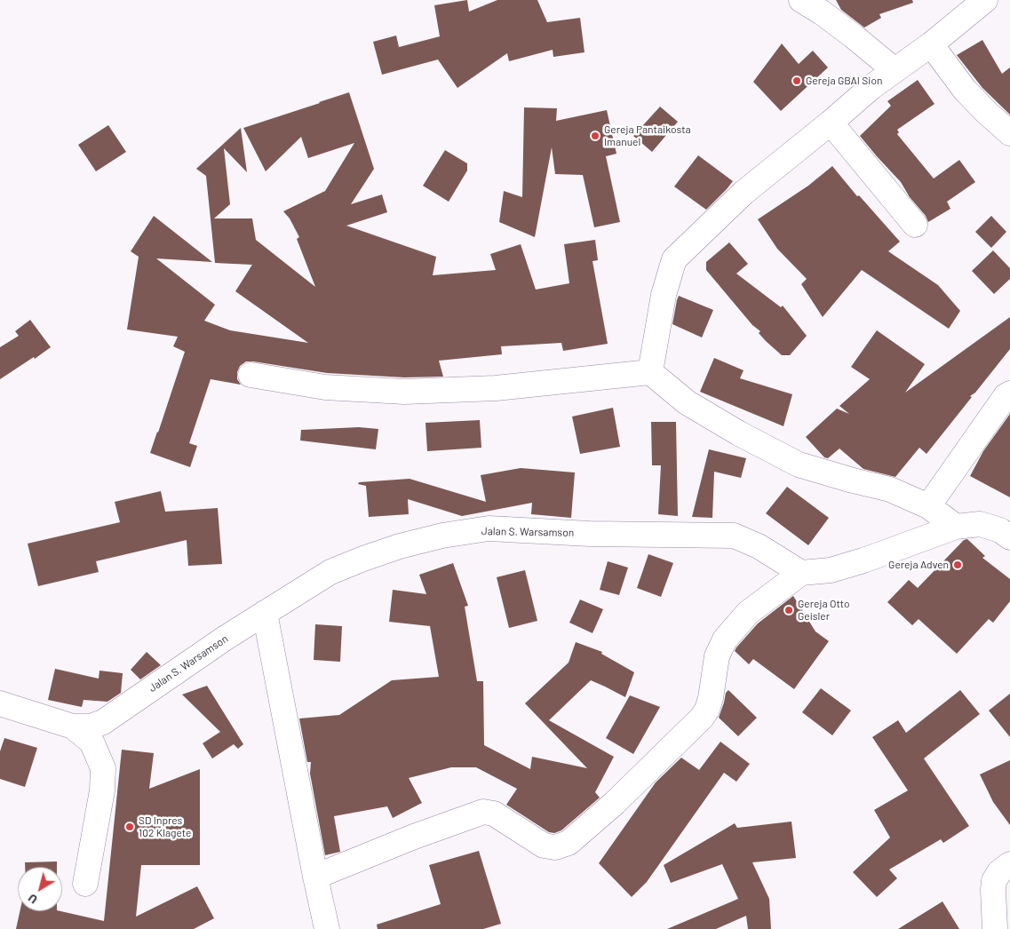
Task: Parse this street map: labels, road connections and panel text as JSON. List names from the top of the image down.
{
  "streets": {
    "street": ["Jalan S. Warsamson"]
  },
  "places": [
    "Gereja GBAI Sion",
    "Gereja Pantaikosta Imanuel",
    "Gereja Adven",
    "Gereja Otto Geisler",
    "SD Inpres 102 Klagete"
  ],
  "north": "bottom left"
}
